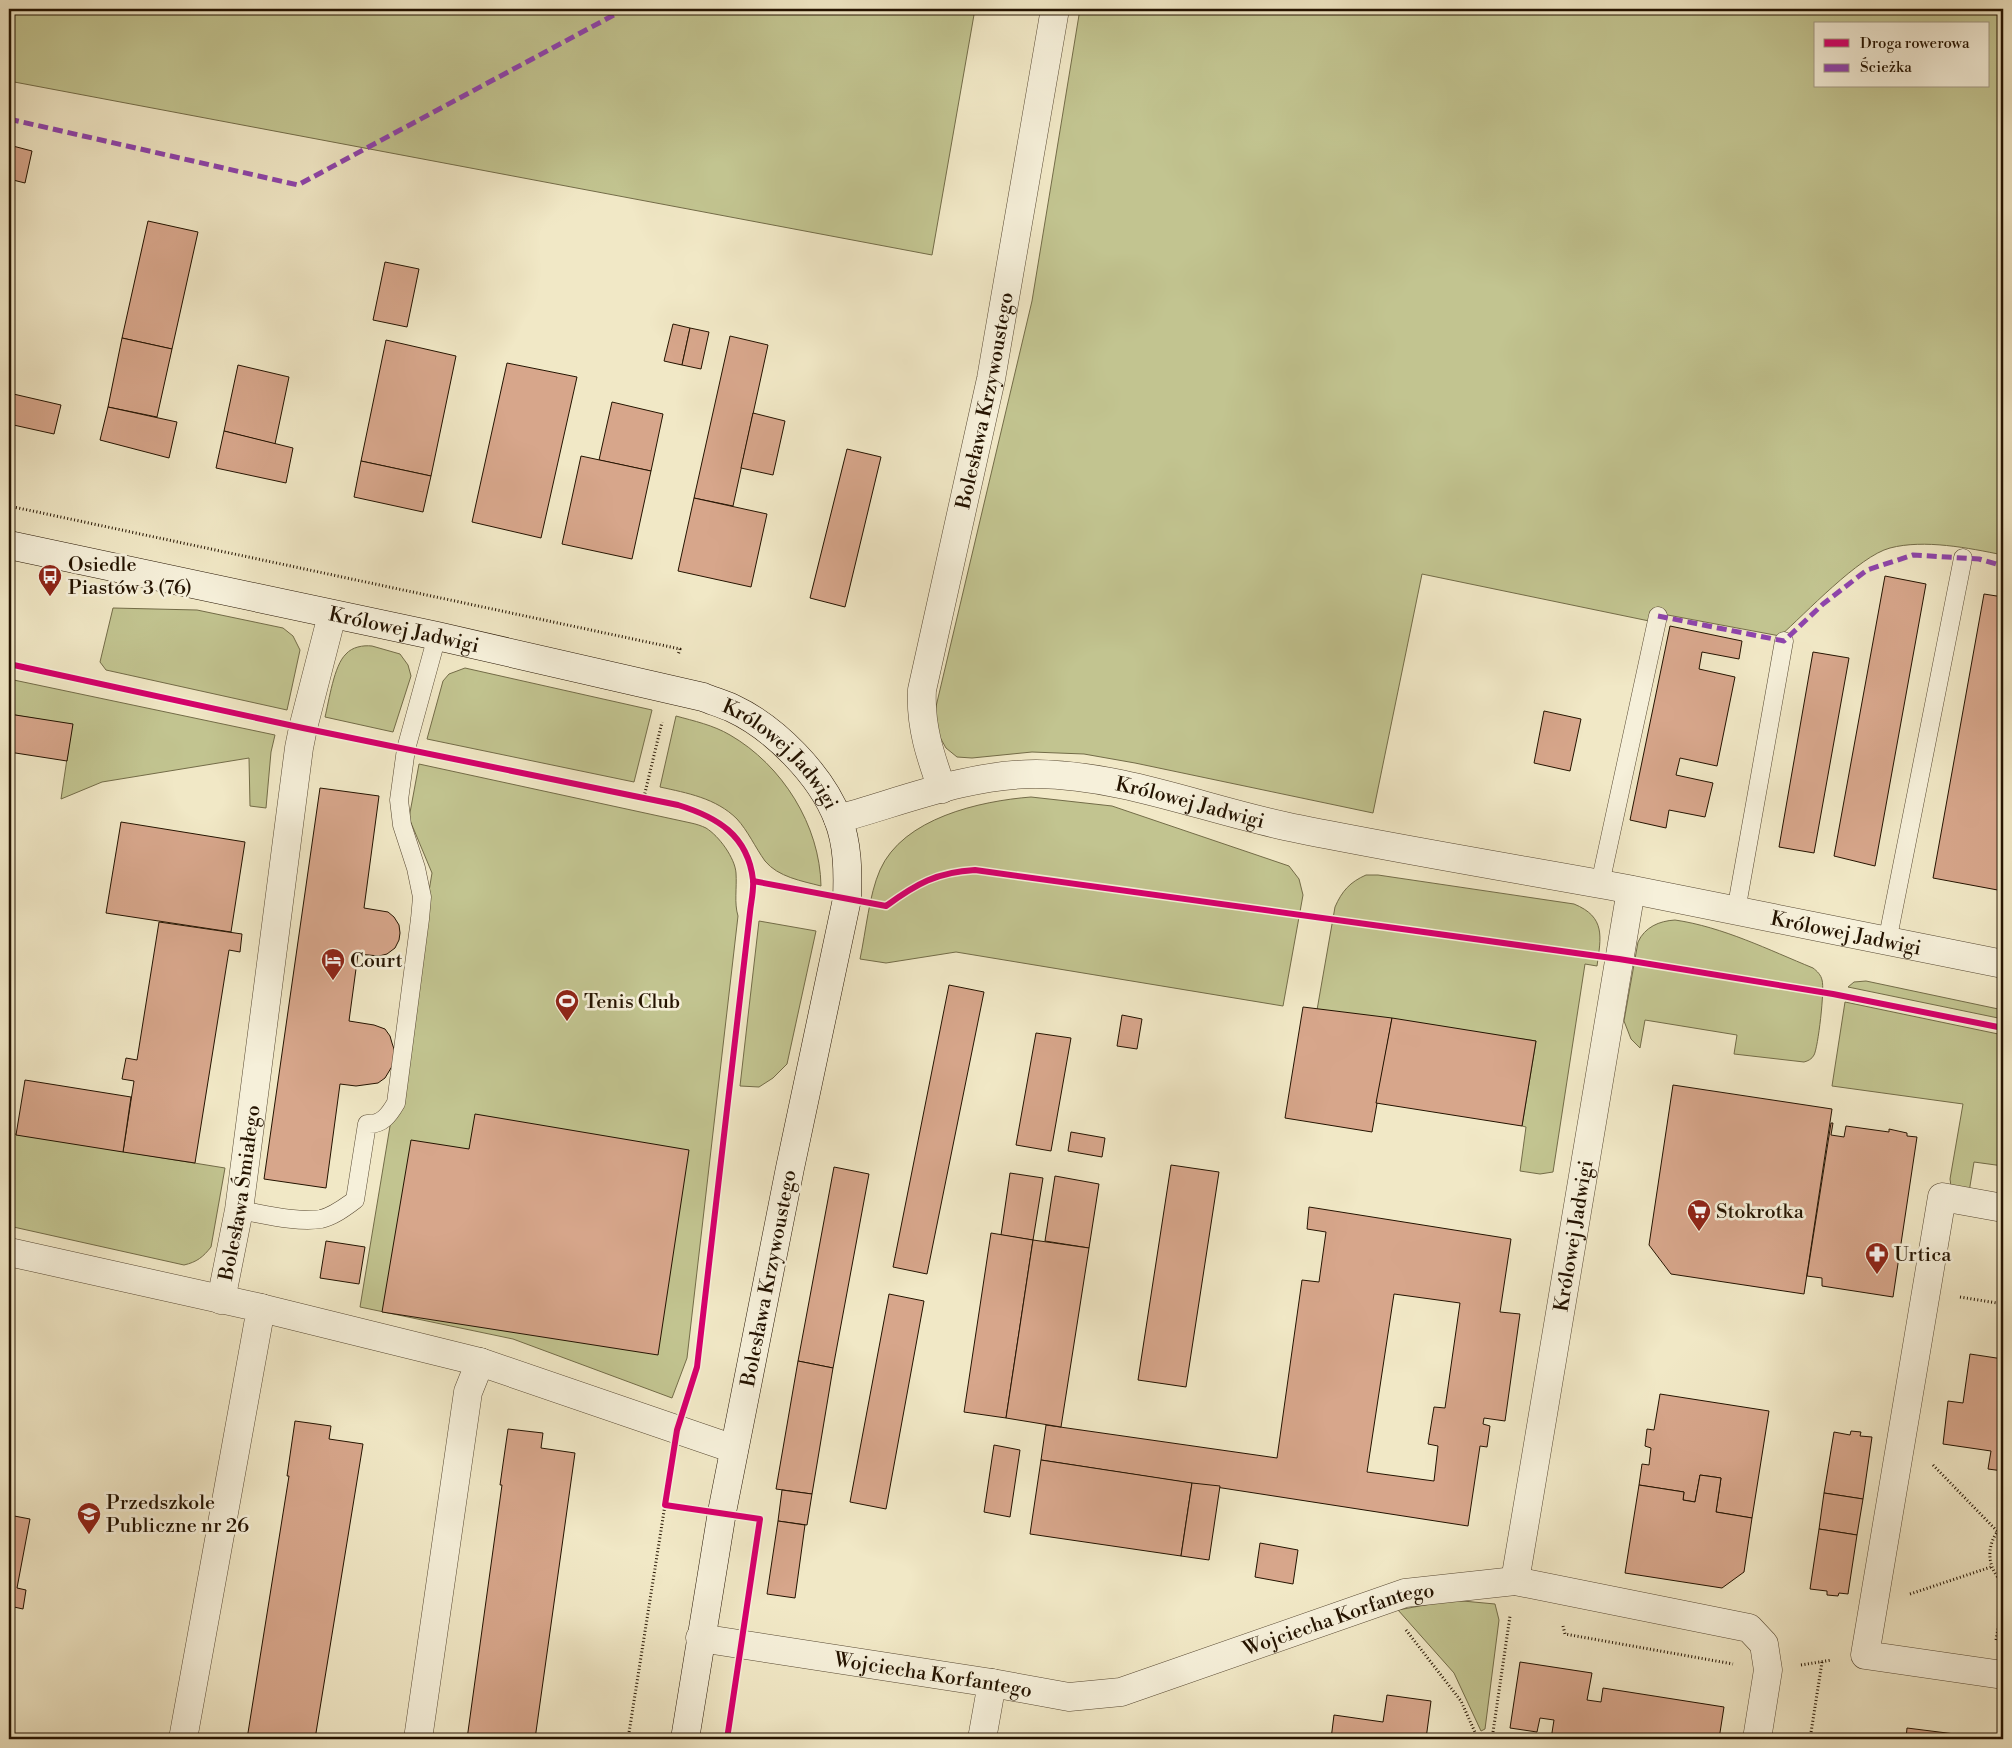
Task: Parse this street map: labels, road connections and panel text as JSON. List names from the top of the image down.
{
  "streets": {
    "street": [
      "Bolesława Krzywoustego",
      "Królowej Jadwigi",
      "Bolesława Śmiałego",
      "Wojciecha Korfantego"
    ]
  },
  "crossings": [
    ["Bolesława Krzywoustego", "Królowej Jadwigi"],
    ["Bolesława Krzywoustego", "Bolesława Śmiałego"],
    ["Bolesława Krzywoustego", "Wojciecha Korfantego"],
    ["Królowej Jadwigi", "Bolesława Śmiałego"],
    ["Królowej Jadwigi", "Wojciecha Korfantego"]
  ],
  "places": {
    "bus stop": ["Osiedle Piastów 3 (76)"],
    "hotel": ["Court"],
    "sports": ["Tenis Club"],
    "supermarket": ["Stokrotka"],
    "pharmacy": ["Urtica"],
    "school or university": ["Przedszkole Publiczne nr 26"]
  },
  "legend": ["Droga rowerowa", "Ścieżka"]
}
